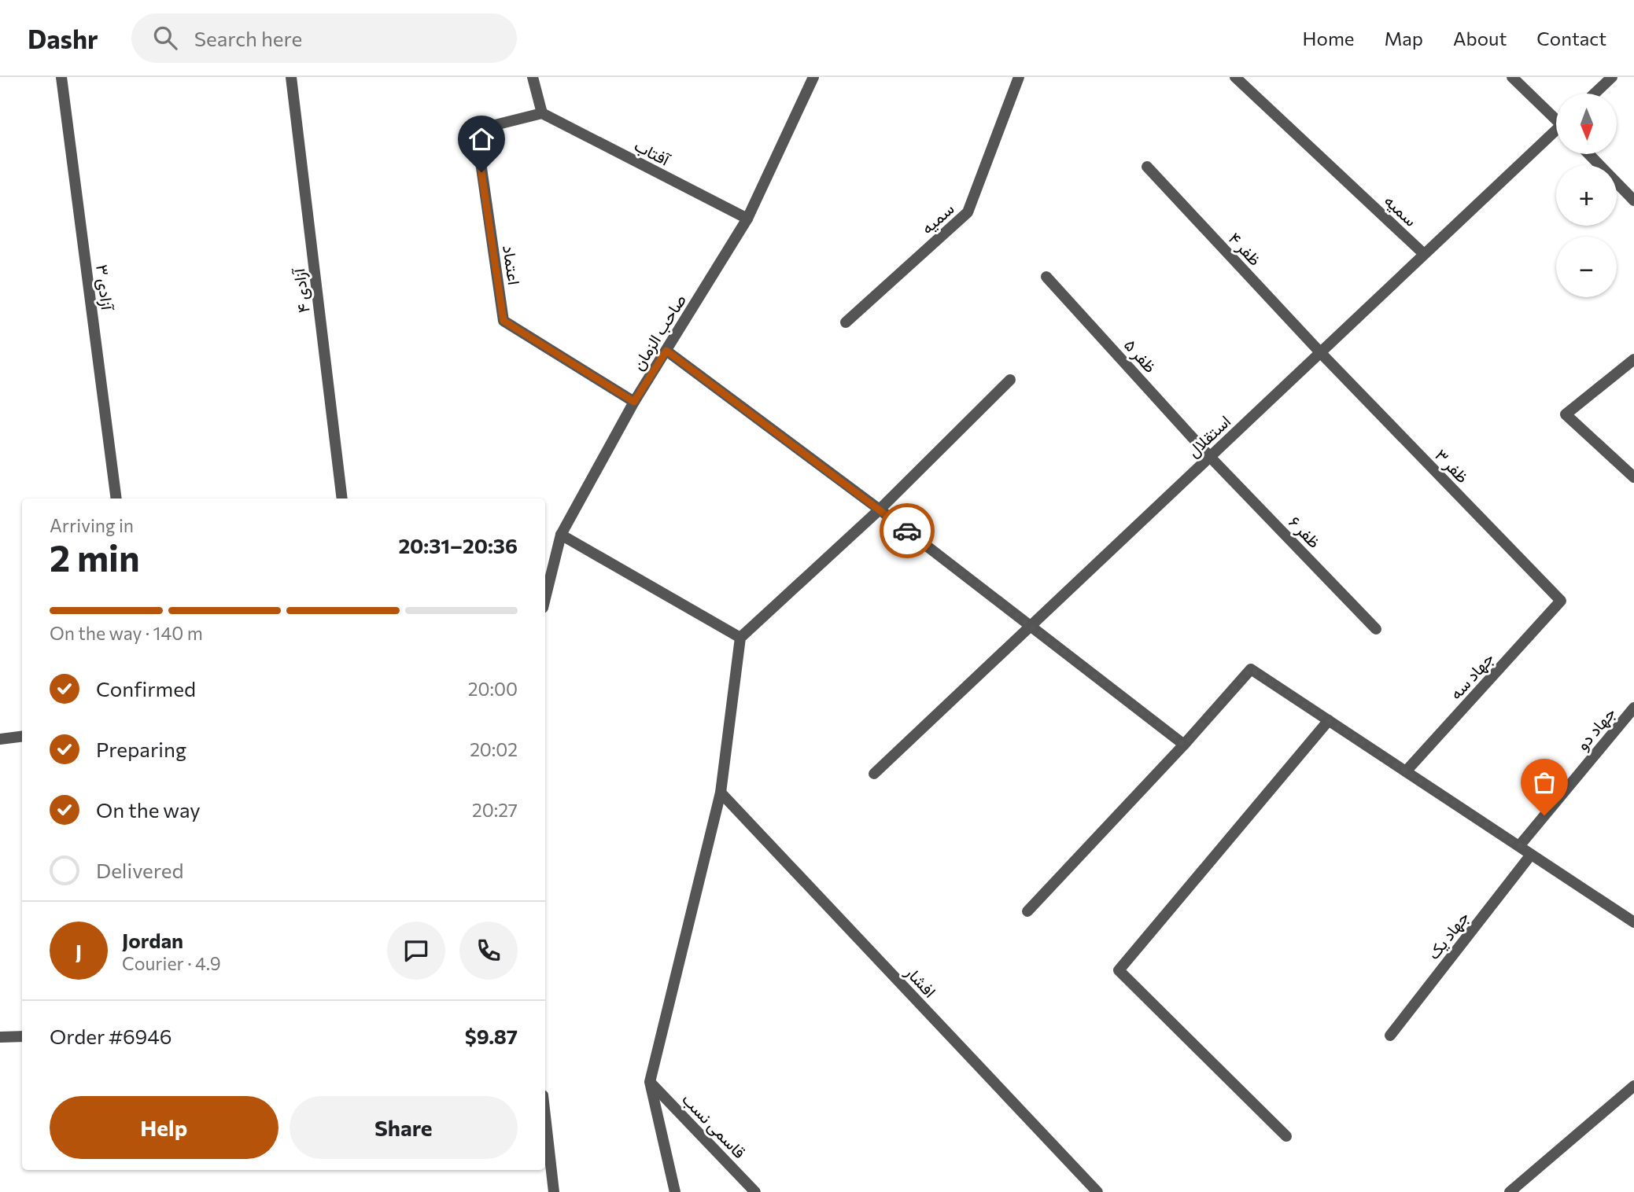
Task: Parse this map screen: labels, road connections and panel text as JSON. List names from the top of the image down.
{
  "streets": {
    "street": [
      "آفتاب",
      "سمیه",
      "ظفر ۴",
      "اعتماد",
      "آزادی ۳",
      "آزادی ۴",
      "صاحب الزمان",
      "ظفر ۵",
      "استقلال",
      "ظفر ۳",
      "ظفر ۶",
      "جهاد سه",
      "جهاد دو",
      "جهاد یک",
      "افشار",
      "قاسمی نسب"
    ]
  },
  "crossings": [
    ["آفتاب", "اعتماد"],
    ["آفتاب", "صاحب الزمان"],
    ["سمیه", "استقلال"],
    ["ظفر ۴", "استقلال"],
    ["ظفر ۴", "ظفر ۳"],
    ["اعتماد", "صاحب الزمان"],
    ["ظفر ۵", "استقلال"],
    ["ظفر ۵", "ظفر ۶"],
    ["استقلال", "ظفر ۳"],
    ["استقلال", "ظفر ۶"],
    ["ظفر ۳", "جهاد سه"]
  ],
  "north": "bottom",
  "page": {
    "header": "Dashr",
    "search": "Search here",
    "nav": [
      "Home",
      "Map",
      "About",
      "Contact"
    ],
    "map_buttons": ["+", "−"],
    "heading": ["2 min", "Arriving in", "20:31–20:36"],
    "panel": [
      "Jordan",
      "Courier · 4.9",
      "Order #6946",
      "$9.87"
    ],
    "bar": "On the way · 140 m",
    "list": [
      ["Confirmed", "20:00"],
      ["Preparing", "20:02"],
      ["On the way", "20:27"],
      "Delivered"
    ],
    "round": "J",
    "buttons": ["Help", "Share"]
  }
}
